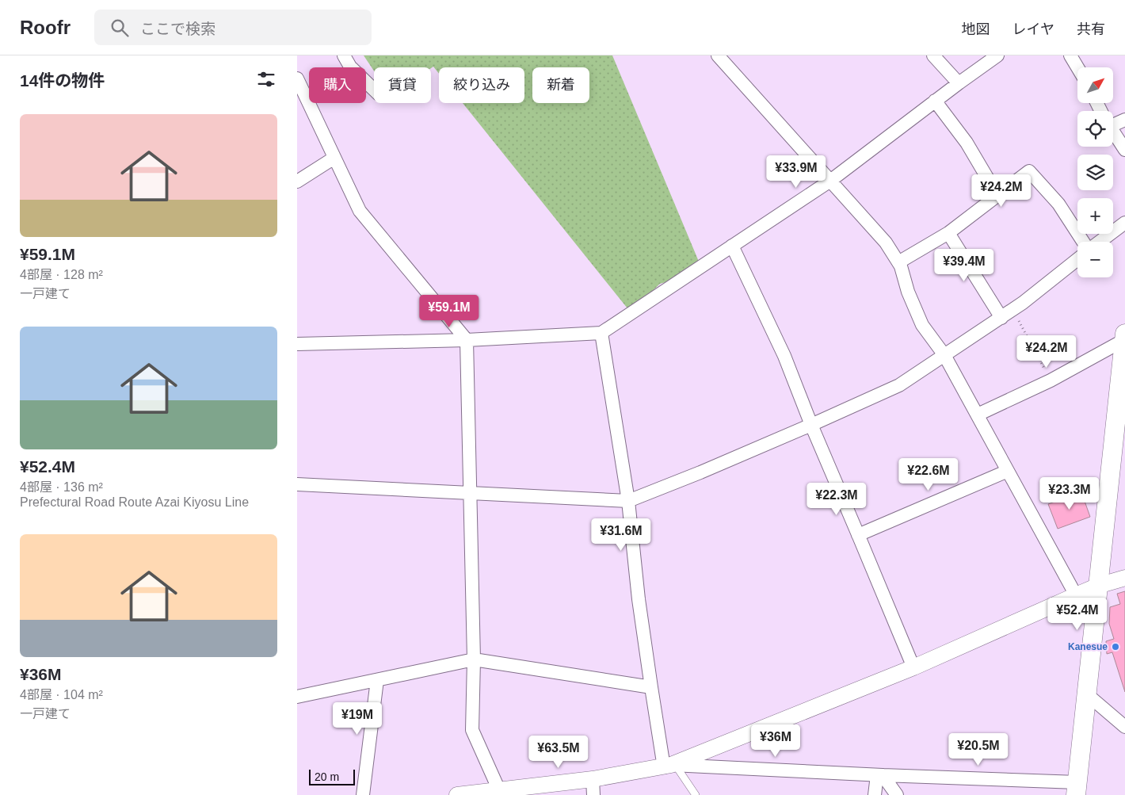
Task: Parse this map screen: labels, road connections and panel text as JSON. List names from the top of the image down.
{
  "places": ["Kanesue"],
  "scale_bar": "20 m",
  "north": "top right",
  "page": {
    "header": "Roofr",
    "search": "ここで検索",
    "nav": ["地図", "レイヤ", "共有"],
    "heading": "14件の物件",
    "map_buttons": ["+", "−"],
    "chip": [
      "購入",
      "賃貸",
      "絞り込み",
      "新着"
    ],
    "list": [
      {
        "name": "¥59.1M",
        "note": "4部屋 · 128 m² · 一戸建て"
      },
      {
        "name": "¥52.4M",
        "note": "4部屋 · 136 m² · Prefectural Road Route Azai Kiyosu Line"
      },
      {
        "name": "¥36M",
        "note": "4部屋 · 104 m² · 一戸建て"
      }
    ],
    "price": [
      "¥33.9M",
      "¥24.2M",
      "¥39.4M",
      "¥59.1M",
      "¥24.2M",
      "¥22.6M",
      "¥23.3M",
      "¥22.3M",
      "¥31.6M",
      "¥52.4M",
      "¥19M",
      "¥36M",
      "¥20.5M",
      "¥63.5M"
    ],
    "scale": "20 m"
  }
}
